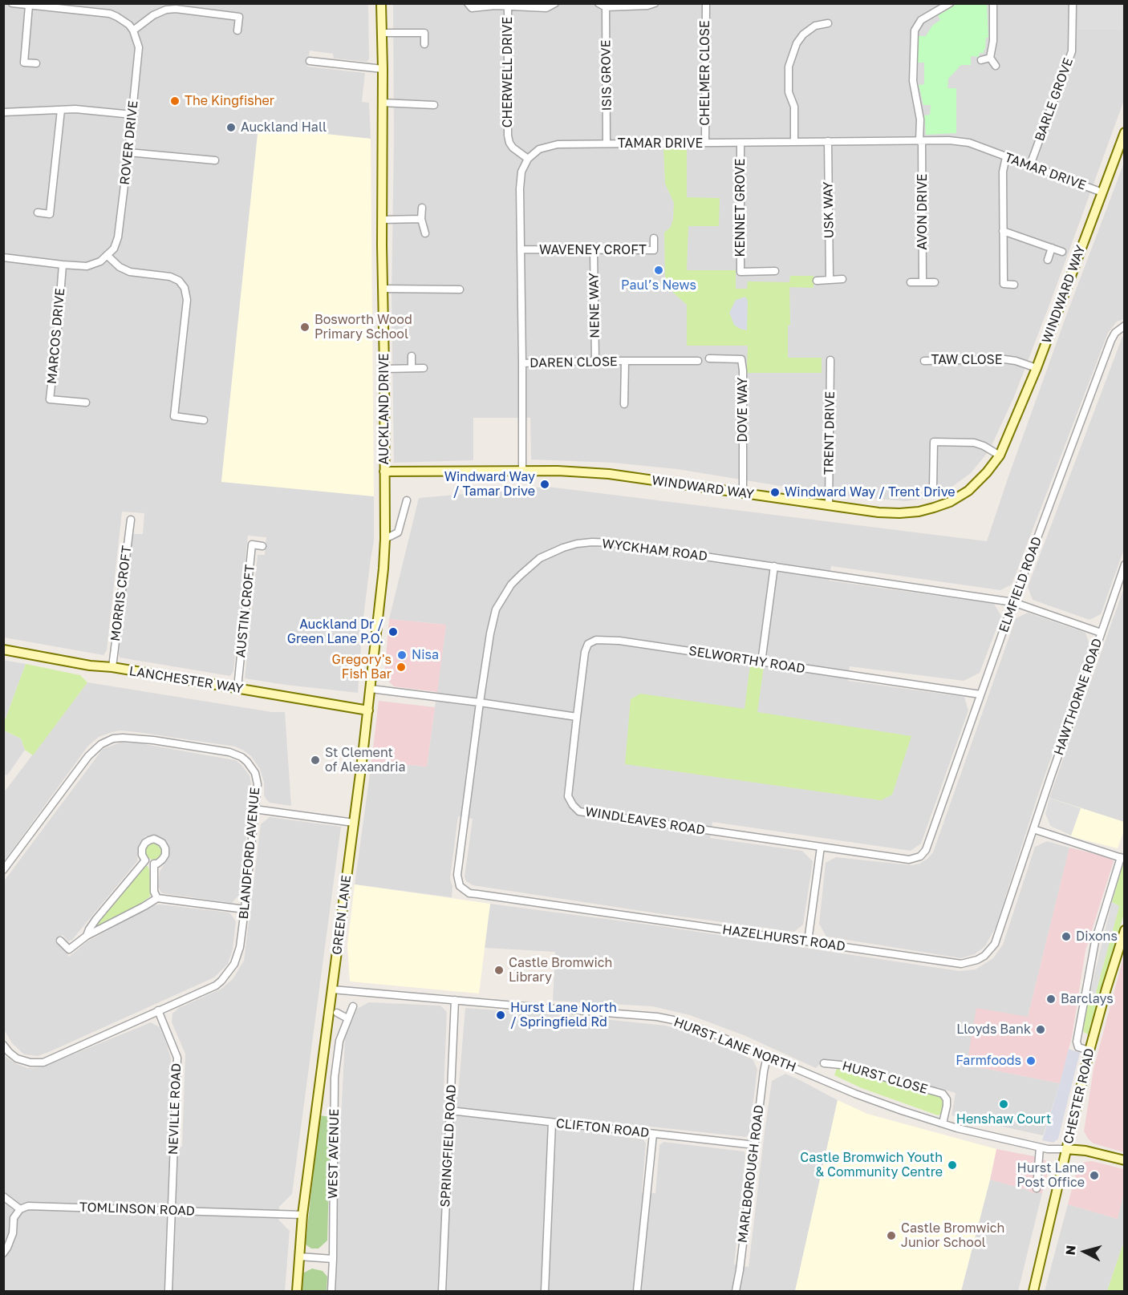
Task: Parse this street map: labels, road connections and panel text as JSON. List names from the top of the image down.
{
  "streets": {
    "street": [
      "CHERWELL DRIVE",
      "CHELMER CLOSE",
      "ISIS GROVE",
      "BARLE GROVE",
      "ROVER DRIVE",
      "TAMAR DRIVE",
      "KENNET GROVE",
      "USK WAY",
      "AVON DRIVE",
      "WAVENEY CROFT",
      "WINDWARD WAY",
      "NENE WAY",
      "MARCOS DRIVE",
      "TAW CLOSE",
      "DAREN CLOSE",
      "AUCKLAND DRIVE",
      "DOVE WAY",
      "TRENT DRIVE",
      "WYCKHAM ROAD",
      "ELMFIELD ROAD",
      "MORRIS CROFT",
      "AUSTIN CROFT",
      "SELWORTHY ROAD",
      "LANCHESTER WAY",
      "HAWTHORNE ROAD",
      "WINDLEAVES ROAD",
      "BLANDFORD AVENUE",
      "GREEN LANE",
      "HAZELHURST ROAD",
      "HURST LANE NORTH",
      "HURST CLOSE",
      "CHESTER ROAD",
      "NEVILLE ROAD",
      "CLIFTON ROAD",
      "SPRINGFIELD ROAD",
      "WEST AVENUE",
      "MARLBOROUGH ROAD",
      "TOMLINSON ROAD"
    ]
  },
  "crossings": [
    ["CHERWELL DRIVE", "TAMAR DRIVE"],
    ["CHELMER CLOSE", "TAMAR DRIVE"],
    ["ISIS GROVE", "TAMAR DRIVE"],
    ["BARLE GROVE", "TAMAR DRIVE"],
    ["TAMAR DRIVE", "KENNET GROVE"],
    ["TAMAR DRIVE", "USK WAY"],
    ["TAMAR DRIVE", "AVON DRIVE"],
    ["TAMAR DRIVE", "WINDWARD WAY"],
    ["WAVENEY CROFT", "NENE WAY"],
    ["WINDWARD WAY", "TAW CLOSE"],
    ["WINDWARD WAY", "AUCKLAND DRIVE"],
    ["WINDWARD WAY", "DOVE WAY"],
    ["WINDWARD WAY", "TRENT DRIVE"],
    ["WINDWARD WAY", "GREEN LANE"],
    ["NENE WAY", "DAREN CLOSE"],
    ["AUCKLAND DRIVE", "GREEN LANE"],
    ["WYCKHAM ROAD", "ELMFIELD ROAD"],
    ["WYCKHAM ROAD", "HAWTHORNE ROAD"],
    ["WYCKHAM ROAD", "HAZELHURST ROAD"],
    ["ELMFIELD ROAD", "SELWORTHY ROAD"],
    ["ELMFIELD ROAD", "WINDLEAVES ROAD"],
    ["MORRIS CROFT", "LANCHESTER WAY"],
    ["AUSTIN CROFT", "LANCHESTER WAY"],
    ["SELWORTHY ROAD", "WINDLEAVES ROAD"],
    ["LANCHESTER WAY", "GREEN LANE"],
    ["HAWTHORNE ROAD", "HAZELHURST ROAD"],
    ["BLANDFORD AVENUE", "NEVILLE ROAD"],
    ["GREEN LANE", "HURST LANE NORTH"],
    ["GREEN LANE", "TOMLINSON ROAD"],
    ["HURST LANE NORTH", "HURST CLOSE"],
    ["HURST LANE NORTH", "CHESTER ROAD"],
    ["HURST LANE NORTH", "SPRINGFIELD ROAD"],
    ["HURST LANE NORTH", "MARLBOROUGH ROAD"],
    ["NEVILLE ROAD", "TOMLINSON ROAD"],
    ["CLIFTON ROAD", "SPRINGFIELD ROAD"],
    ["CLIFTON ROAD", "MARLBOROUGH ROAD"]
  ],
  "places": [
    "The Kingfisher",
    "Auckland Hall",
    "Paul’s News",
    "Bosworth Wood Primary School",
    "Windward Way / Tamar Drive",
    "Windward Way / Trent Drive",
    "Auckland Dr / Green Lane P.O.",
    "Nisa",
    "Gregory's Fish Bar",
    "St Clement of Alexandria",
    "Dixons",
    "Castle Bromwich Library",
    "Barclays",
    "Hurst Lane North / Springfield Rd",
    "Lloyds Bank",
    "Farmfoods",
    "Henshaw Court",
    "Castle Bromwich Youth & Community Centre",
    "Hurst Lane Post Office",
    "Castle Bromwich Junior School"
  ],
  "north": "left"
}
